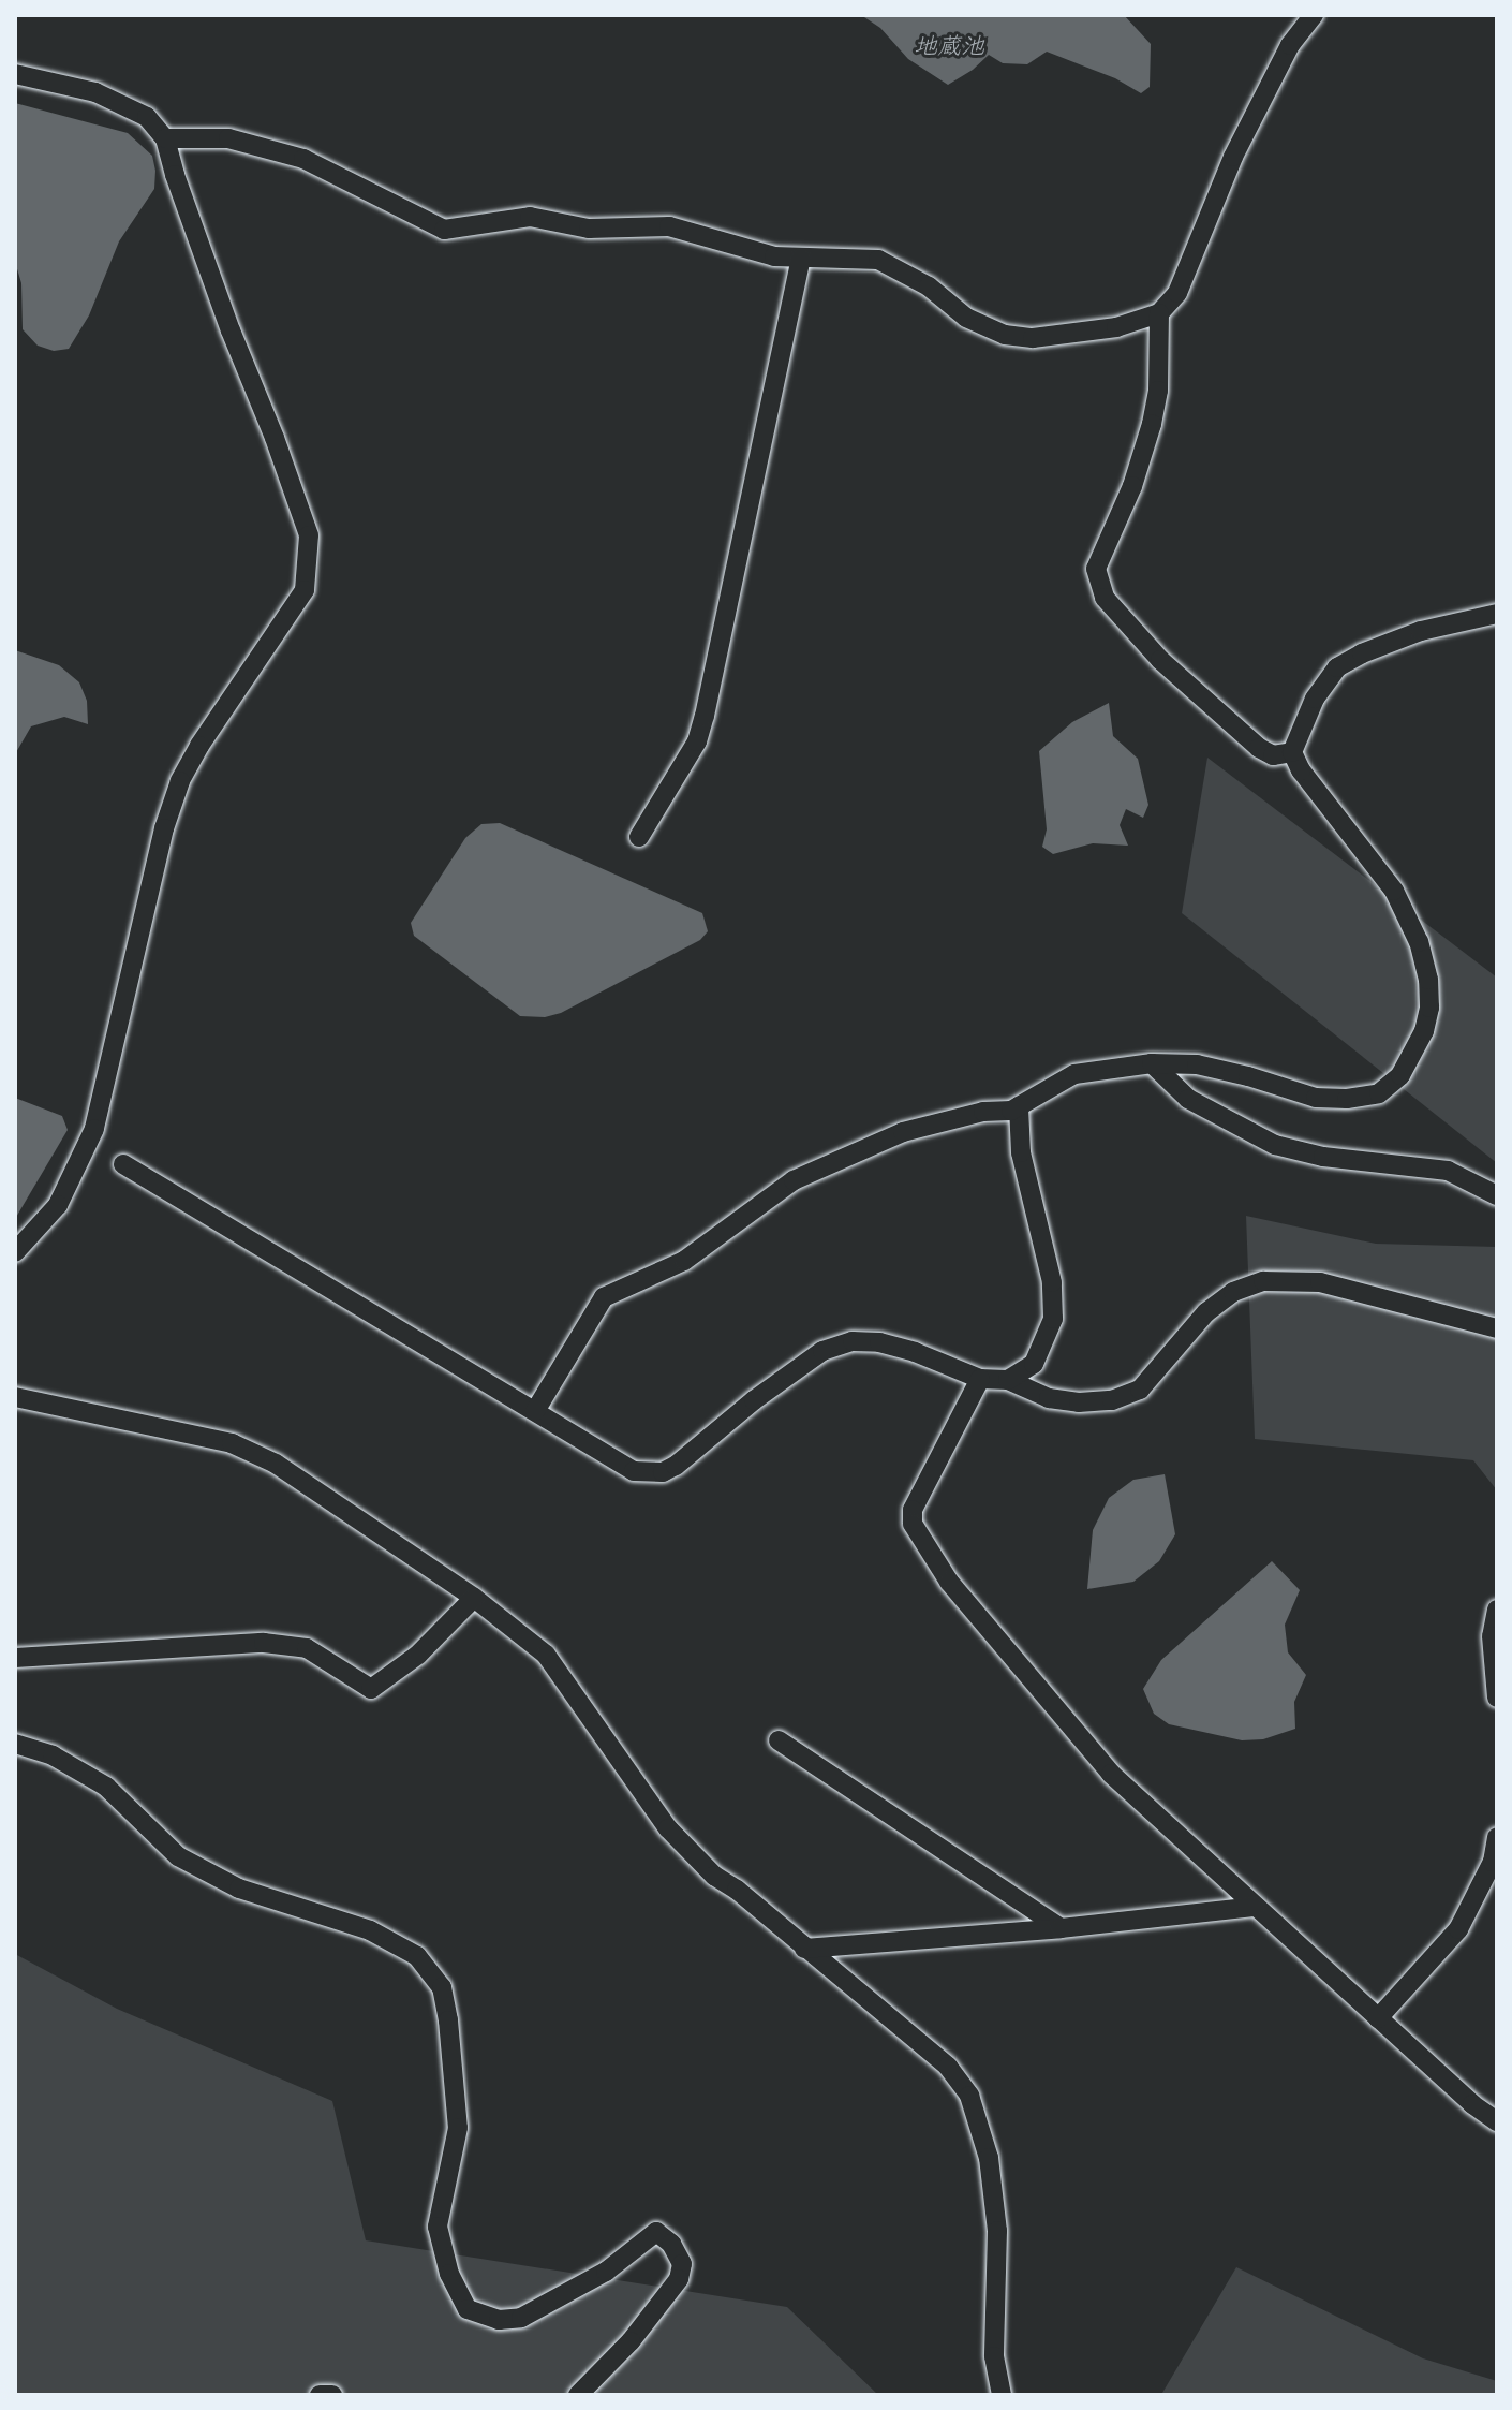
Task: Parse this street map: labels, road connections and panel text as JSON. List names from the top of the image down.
{
  "water": ["地蔵池"]
}
